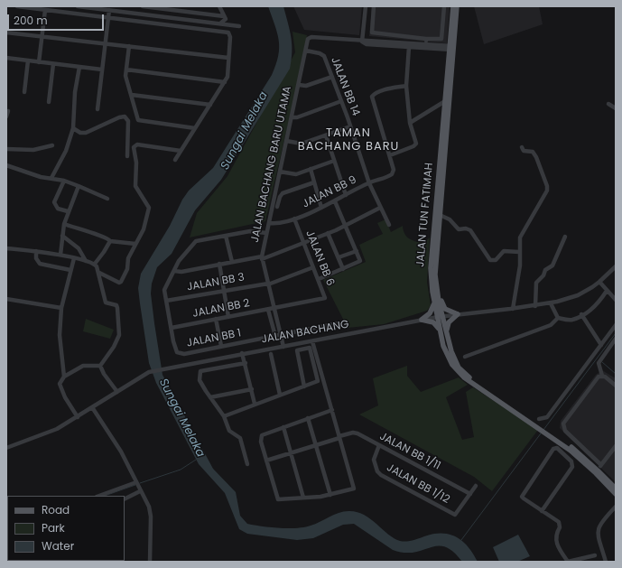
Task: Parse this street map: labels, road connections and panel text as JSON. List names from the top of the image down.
{
  "streets": {
    "main road": ["JALAN TUN FATIMAH"],
    "street": [
      "JALAN BB 14",
      "JALAN BACHANG BARU UTAMA",
      "JALAN BB 9",
      "JALAN BB 6",
      "JALAN BB 3",
      "JALAN BB 2",
      "JALAN BACHANG",
      "JALAN BB 1",
      "JALAN BB 1/11",
      "JALAN BB 1/12"
    ]
  },
  "crossings": [
    ["JALAN BB 14", "JALAN BACHANG BARU UTAMA"],
    ["JALAN BB 14", "JALAN BB 9"],
    ["JALAN BACHANG BARU UTAMA", "JALAN BB 9"],
    ["JALAN BACHANG BARU UTAMA", "JALAN BB 6"],
    ["JALAN BACHANG BARU UTAMA", "JALAN BB 3"],
    ["JALAN BACHANG BARU UTAMA", "JALAN BB 2"],
    ["JALAN BACHANG BARU UTAMA", "JALAN BACHANG"],
    ["JALAN BACHANG BARU UTAMA", "JALAN BB 1"],
    ["JALAN BB 9", "JALAN BB 6"],
    ["JALAN TUN FATIMAH", "JALAN BACHANG"],
    ["JALAN BB 6", "JALAN BB 3"],
    ["JALAN BB 6", "JALAN BB 2"],
    ["JALAN BB 3", "JALAN BB 1"],
    ["JALAN BB 2", "JALAN BB 1"],
    ["JALAN BB 1/11", "JALAN BB 1/12"]
  ],
  "districts": ["TAMAN BACHANG BARU"],
  "water": ["Sungai Melaka"],
  "legend": ["Road", "Park", "Water"],
  "scale_bar": "200 m"
}
